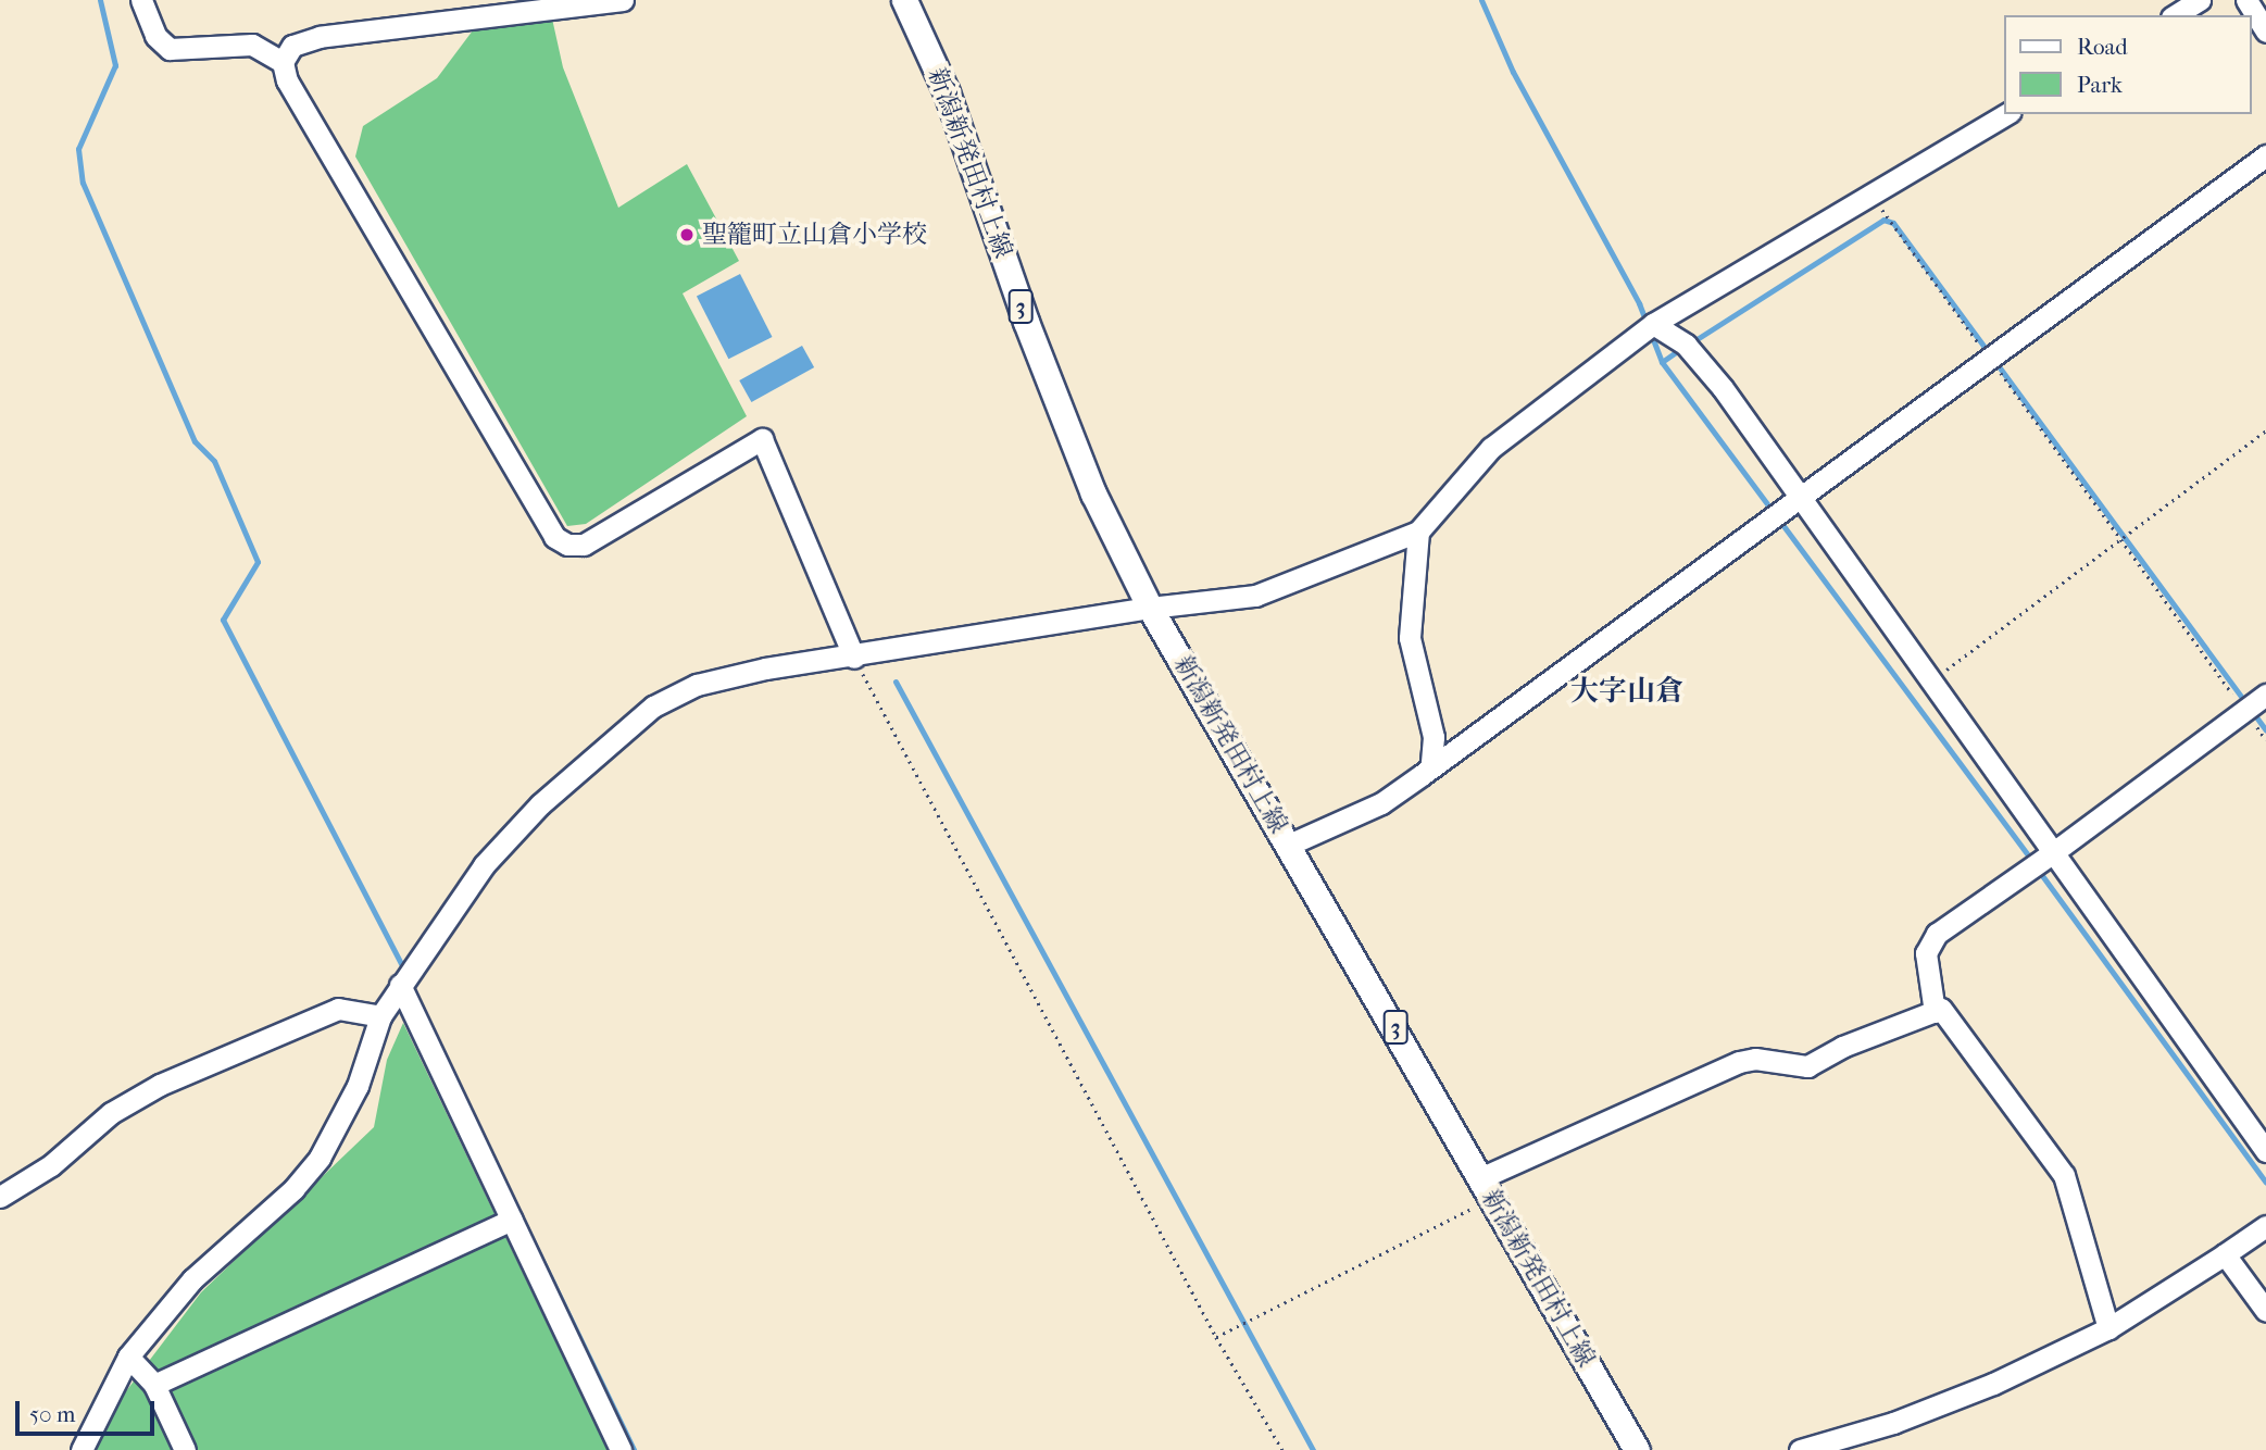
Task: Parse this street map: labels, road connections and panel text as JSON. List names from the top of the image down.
{
  "streets": {
    "main road": ["新潟新発田村上線", "3"]
  },
  "districts": ["大字山倉"],
  "places": ["聖籠町立山倉小学校"],
  "legend": ["Road", "Park"],
  "scale_bar": "50 m"
}
